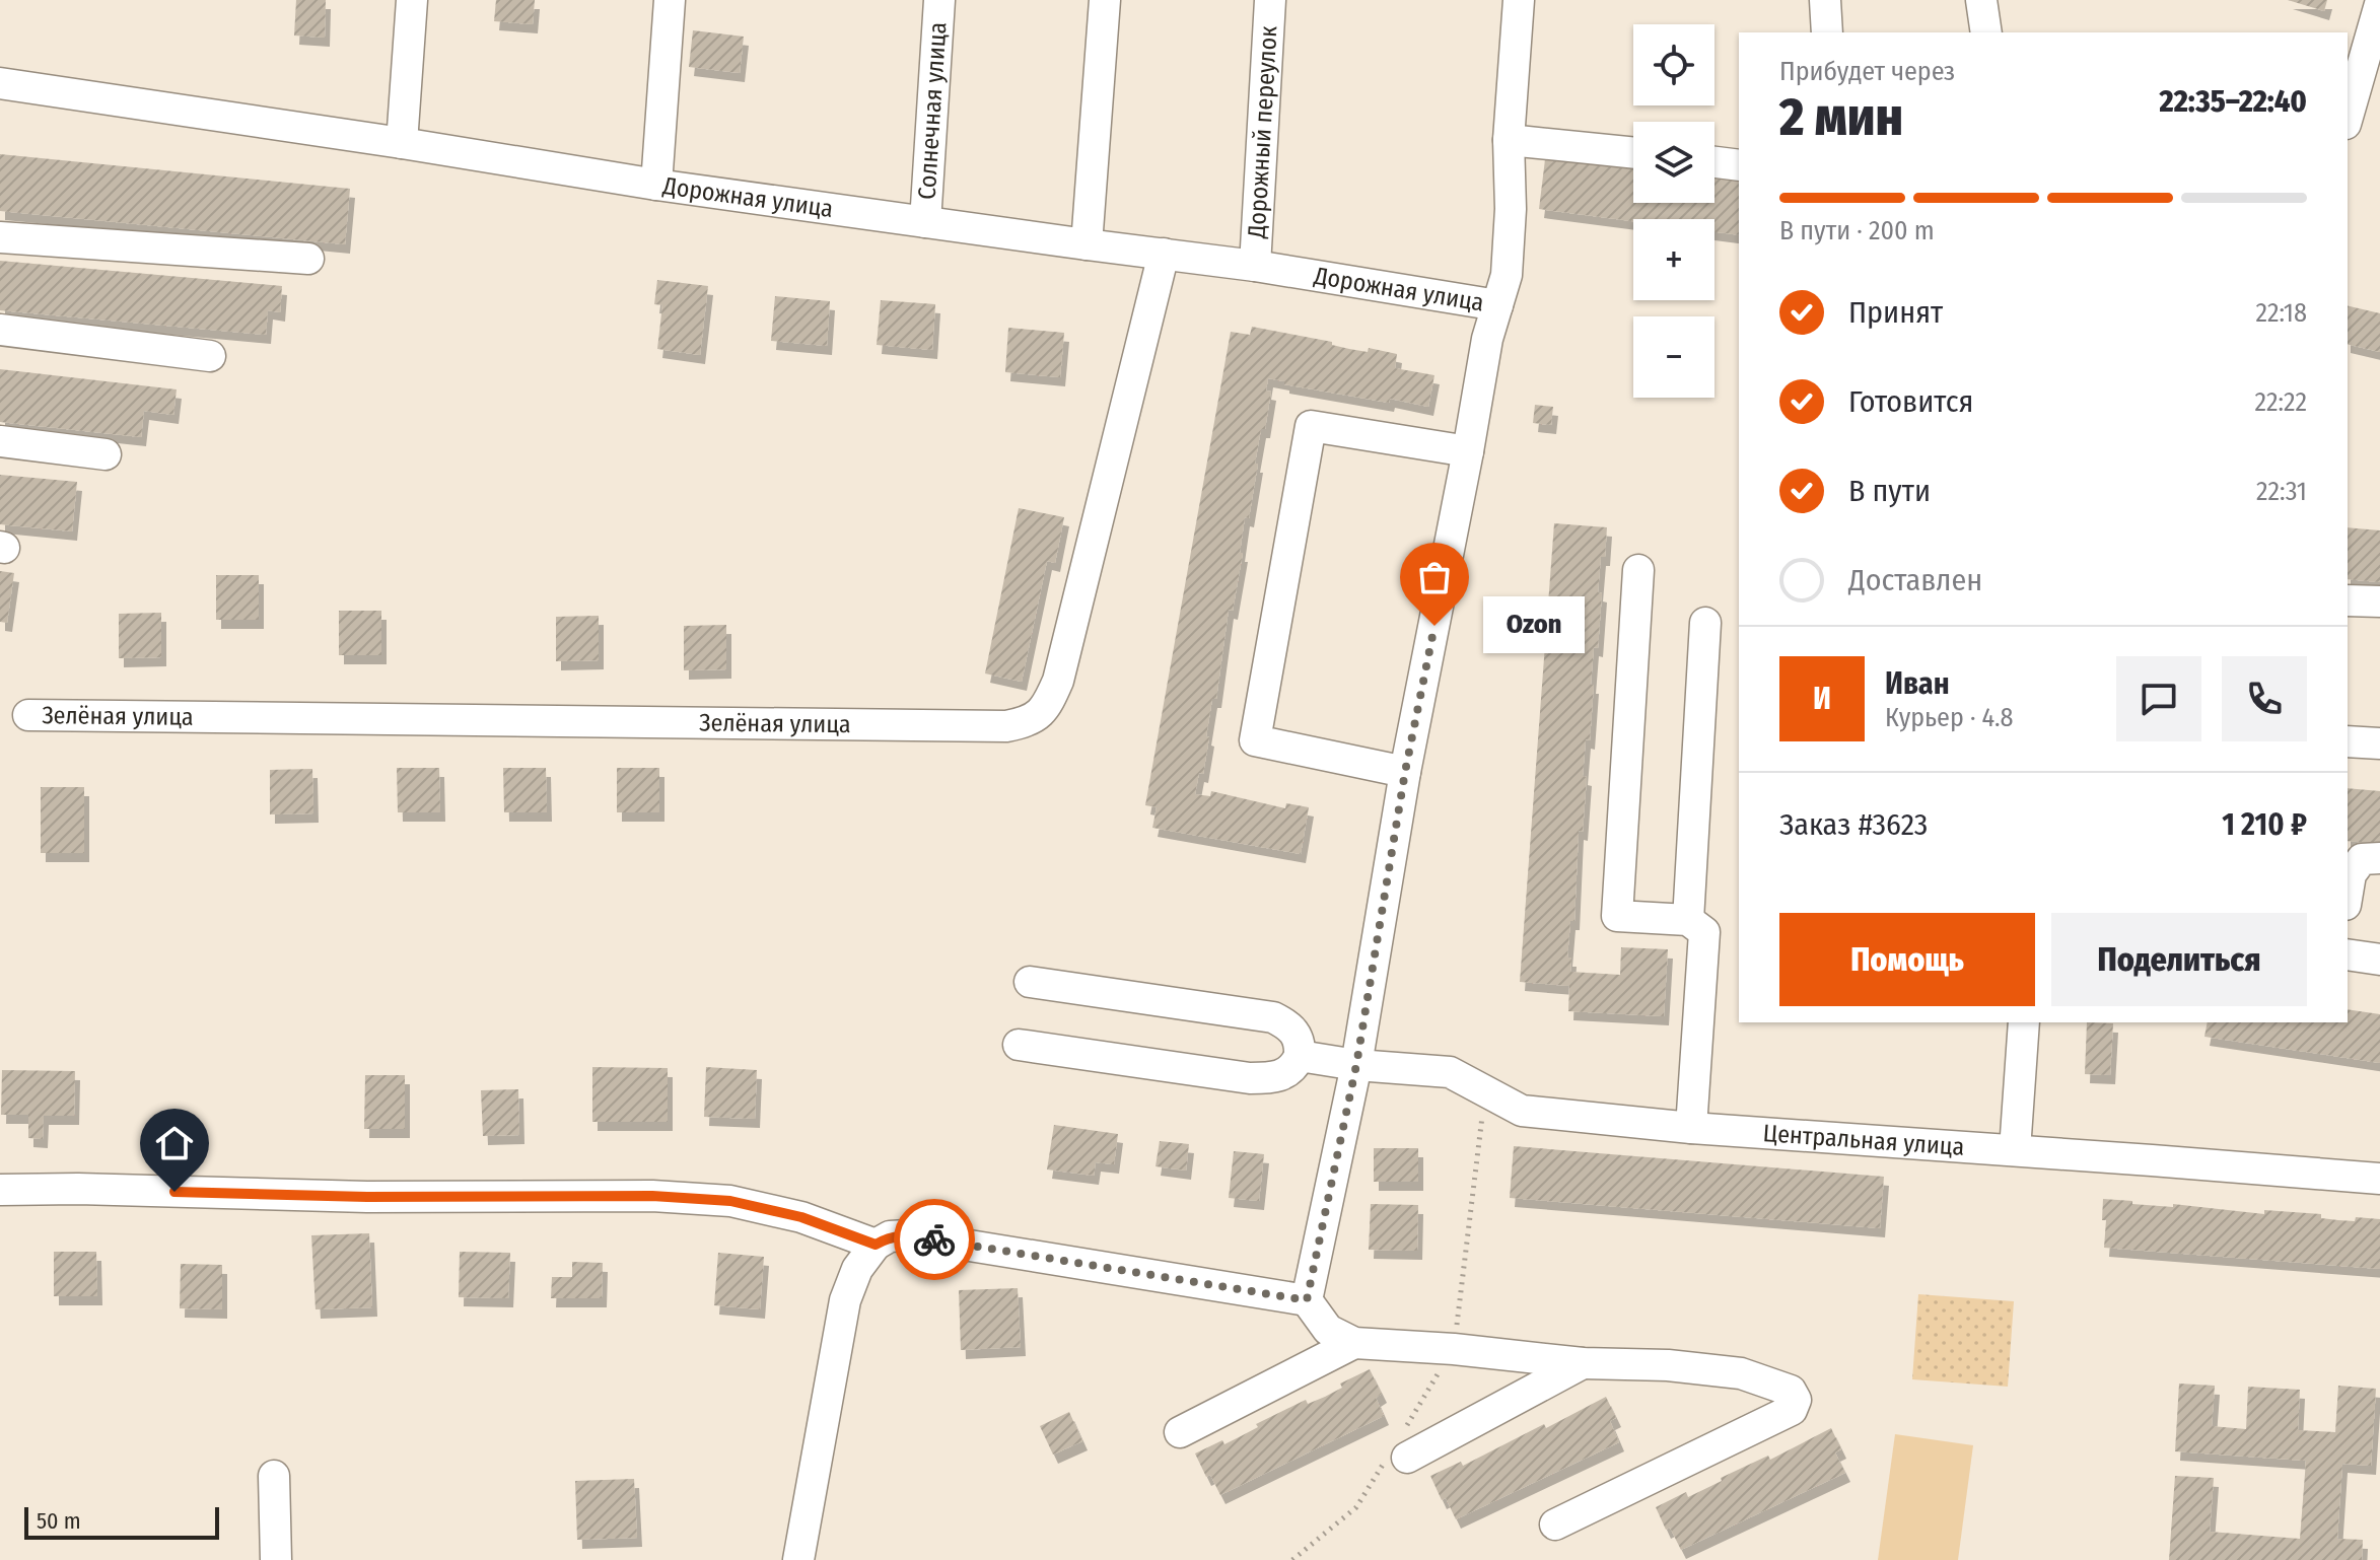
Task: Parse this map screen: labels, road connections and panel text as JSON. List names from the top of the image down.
{
  "streets": {
    "street": [
      "Солнечная улица",
      "Дорожный переулок",
      "Дорожная улица",
      "Зелёная улица",
      "Центральная улица"
    ]
  },
  "crossings": [
    ["Солнечная улица", "Дорожная улица"],
    ["Дорожный переулок", "Дорожная улица"],
    ["Дорожная улица", "Зелёная улица"]
  ],
  "places": ["Ozon"],
  "scale_bar": "50 m",
  "page": {
    "map_buttons": ["+", "−"],
    "heading": ["2 мин", "Прибудет через", "22:35–22:40"],
    "panel": [
      "Иван",
      "Курьер · 4.8",
      "Заказ #3623",
      "1 210 ₽"
    ],
    "bar": "В пути · 200 m",
    "list": [
      ["Принят", "22:18"],
      ["Готовится", "22:22"],
      ["В пути", "22:31"],
      "Доставлен"
    ],
    "bubble": "Ozon",
    "round": "И",
    "buttons": ["Помощь", "Поделиться"],
    "scale": "50 m"
  }
}
